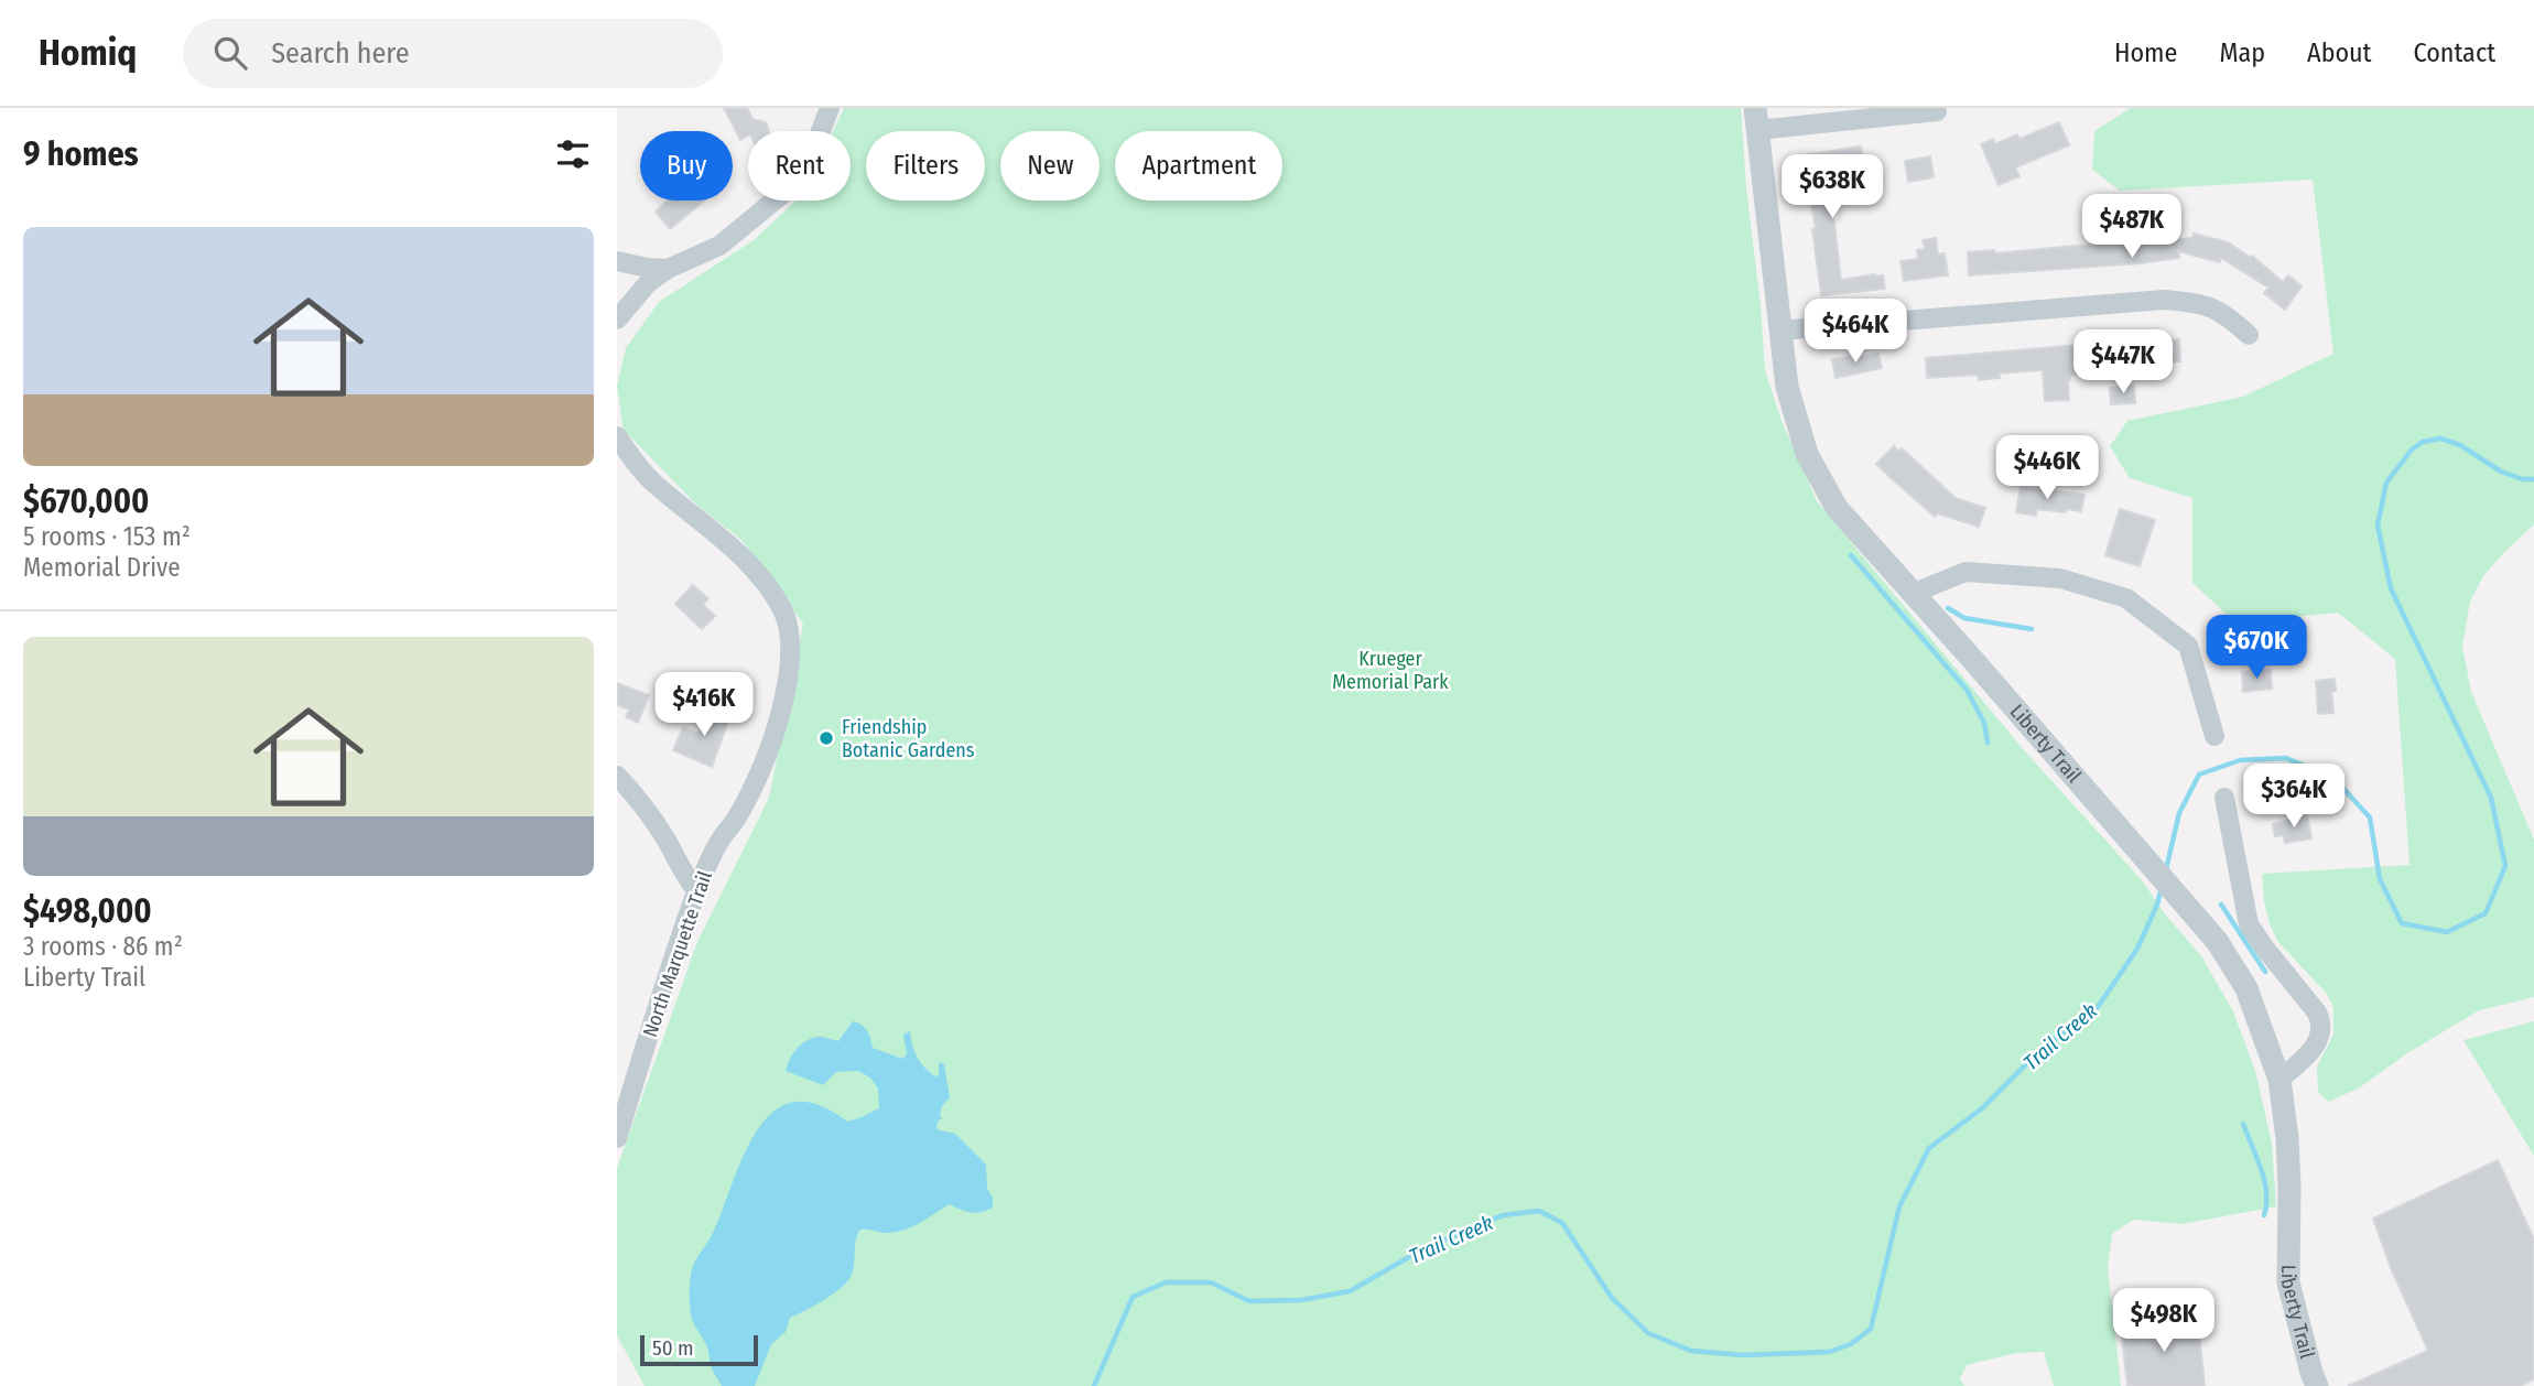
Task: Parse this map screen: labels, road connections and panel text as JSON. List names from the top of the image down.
{
  "streets": {
    "street": ["Liberty Trail", "North Marquette Trail"]
  },
  "water": ["Trail Creek"],
  "parks": ["Krueger Memorial Park"],
  "places": ["Friendship Botanic Gardens"],
  "scale_bar": "50 m",
  "page": {
    "header": "Homiq",
    "search": "Search here",
    "nav": [
      "Home",
      "Map",
      "About",
      "Contact"
    ],
    "heading": "9 homes",
    "chip": [
      "Buy",
      "Rent",
      "Filters",
      "New",
      "Apartment"
    ],
    "price": [
      "$638K",
      "$487K",
      "$464K",
      "$447K",
      "$446K",
      "$670K",
      "$416K",
      "$364K",
      "$498K"
    ],
    "list": [
      {
        "name": "$670,000",
        "note": "5 rooms · 153 m² · Memorial Drive"
      },
      {
        "name": "$498,000",
        "note": "3 rooms · 86 m² · Liberty Trail"
      }
    ],
    "scale": "50 m"
  }
}
